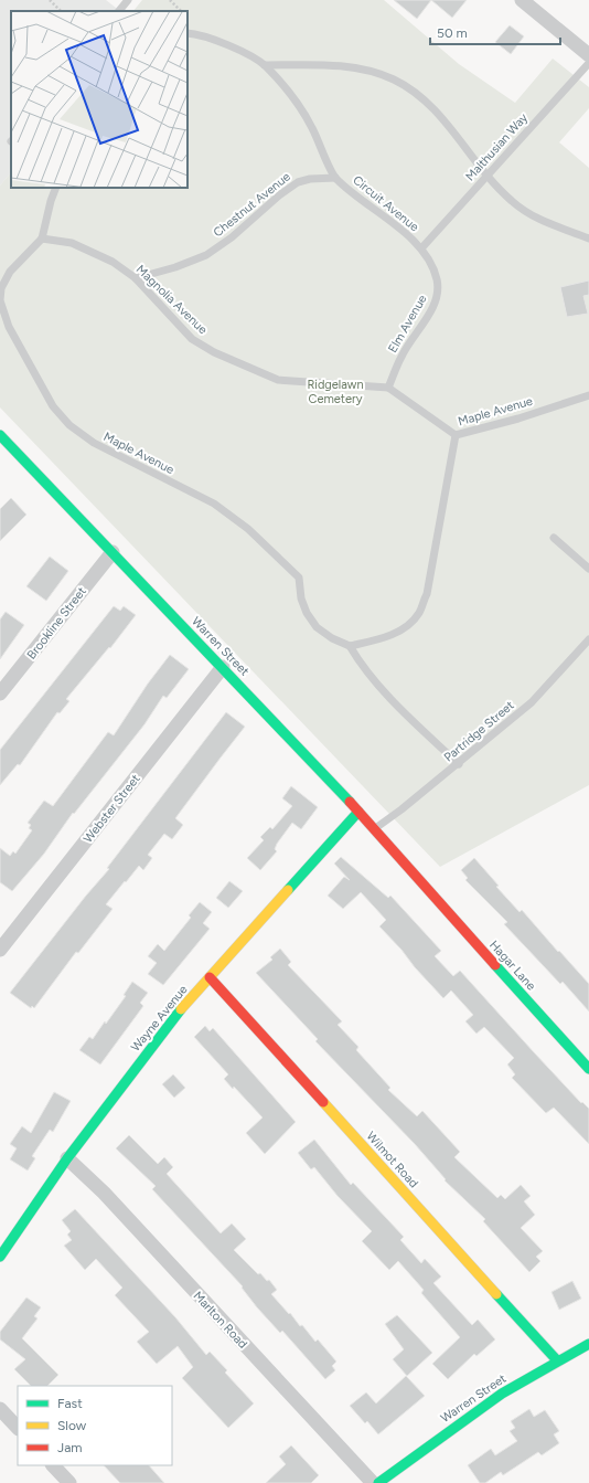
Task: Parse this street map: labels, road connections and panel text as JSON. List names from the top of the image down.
{
  "streets": {
    "street": [
      "Brookline Street",
      "Warren Street",
      "Webster Street",
      "Hagar Lane",
      "Wayne Avenue",
      "Wilmot Road",
      "Marlton Road"
    ],
    "lane": [
      "Malthusian Way",
      "Circuit Avenue",
      "Chestnut Avenue",
      "Magnolia Avenue",
      "Elm Avenue",
      "Maple Avenue",
      "Partridge Street"
    ]
  },
  "crossings": [
    ["Malthusian Way", "Circuit Avenue"],
    ["Malthusian Way", "Elm Avenue"],
    ["Circuit Avenue", "Chestnut Avenue"],
    ["Circuit Avenue", "Elm Avenue"],
    ["Chestnut Avenue", "Magnolia Avenue"],
    ["Magnolia Avenue", "Elm Avenue"],
    ["Magnolia Avenue", "Maple Avenue"],
    ["Brookline Street", "Warren Street"],
    ["Warren Street", "Partridge Street"],
    ["Warren Street", "Webster Street"],
    ["Warren Street", "Hagar Lane"],
    ["Warren Street", "Wayne Avenue"],
    ["Warren Street", "Wilmot Road"],
    ["Wayne Avenue", "Wilmot Road"],
    ["Wayne Avenue", "Marlton Road"]
  ],
  "parks": ["Ridgelawn Cemetery"],
  "legend": ["Fast", "Slow", "Jam"],
  "scale_bar": "50 m"
}
